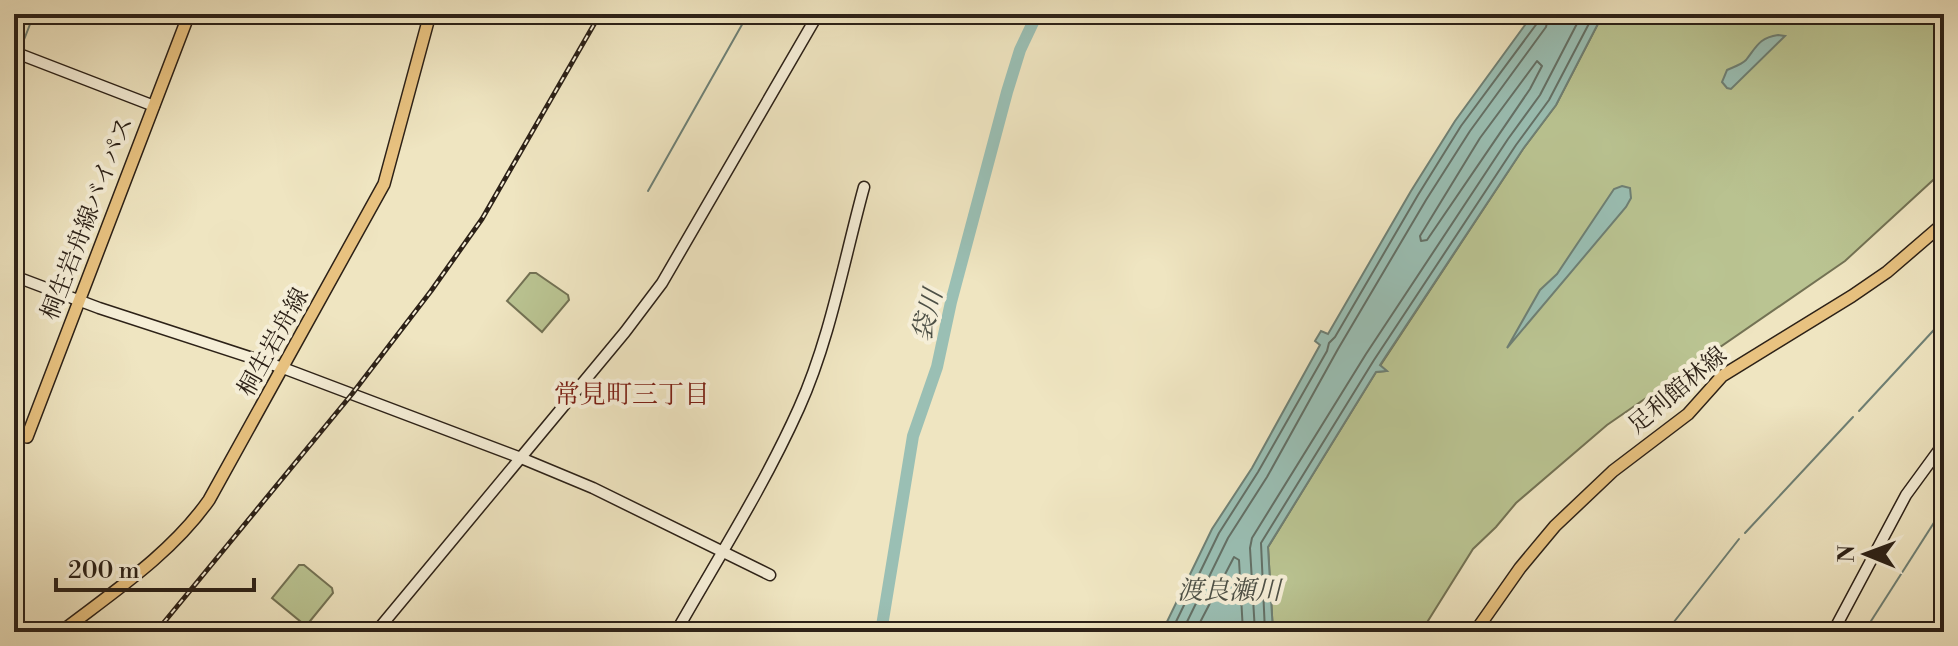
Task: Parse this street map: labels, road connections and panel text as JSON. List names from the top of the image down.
{
  "streets": {
    "main road": ["桐生岩舟線バイパス", "桐生岩舟線", "足利館林線"]
  },
  "districts": ["常見町三丁目"],
  "water": ["袋川", "渡良瀬川"],
  "scale_bar": "200 m",
  "north": "left"
}
